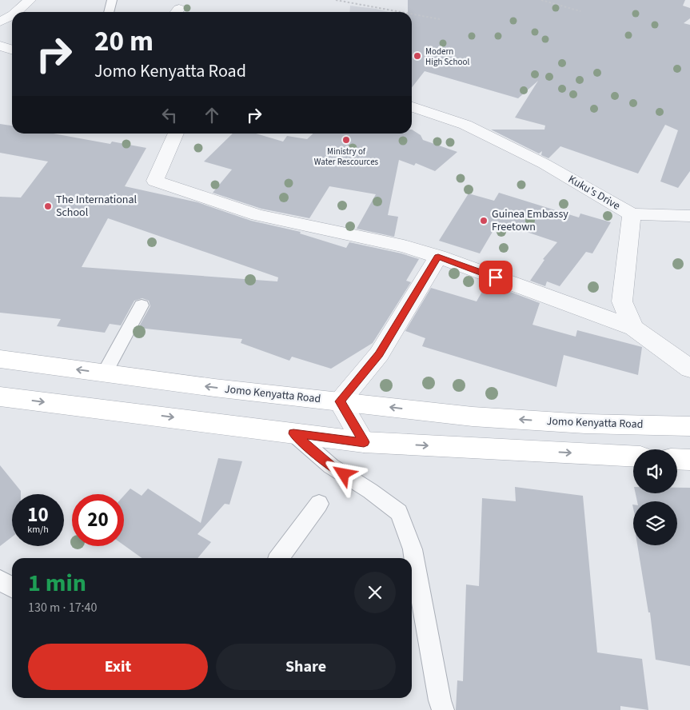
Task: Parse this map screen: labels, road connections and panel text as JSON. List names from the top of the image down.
{
  "streets": {
    "main road": ["Jomo Kenyatta Road"],
    "street": ["Kuku's Drive"]
  },
  "places": [
    "Modern High School",
    "Ministry of Water Rescources",
    "The International School",
    "Guinea Embassy Freetown"
  ],
  "page": {
    "turn": ["20 m", "Jomo Kenyatta Road"],
    "speed": "10 km/h",
    "limit": "20",
    "heading": ["1 min", "130 m · 17:40"],
    "buttons": ["Exit", "Share"]
  }
}
